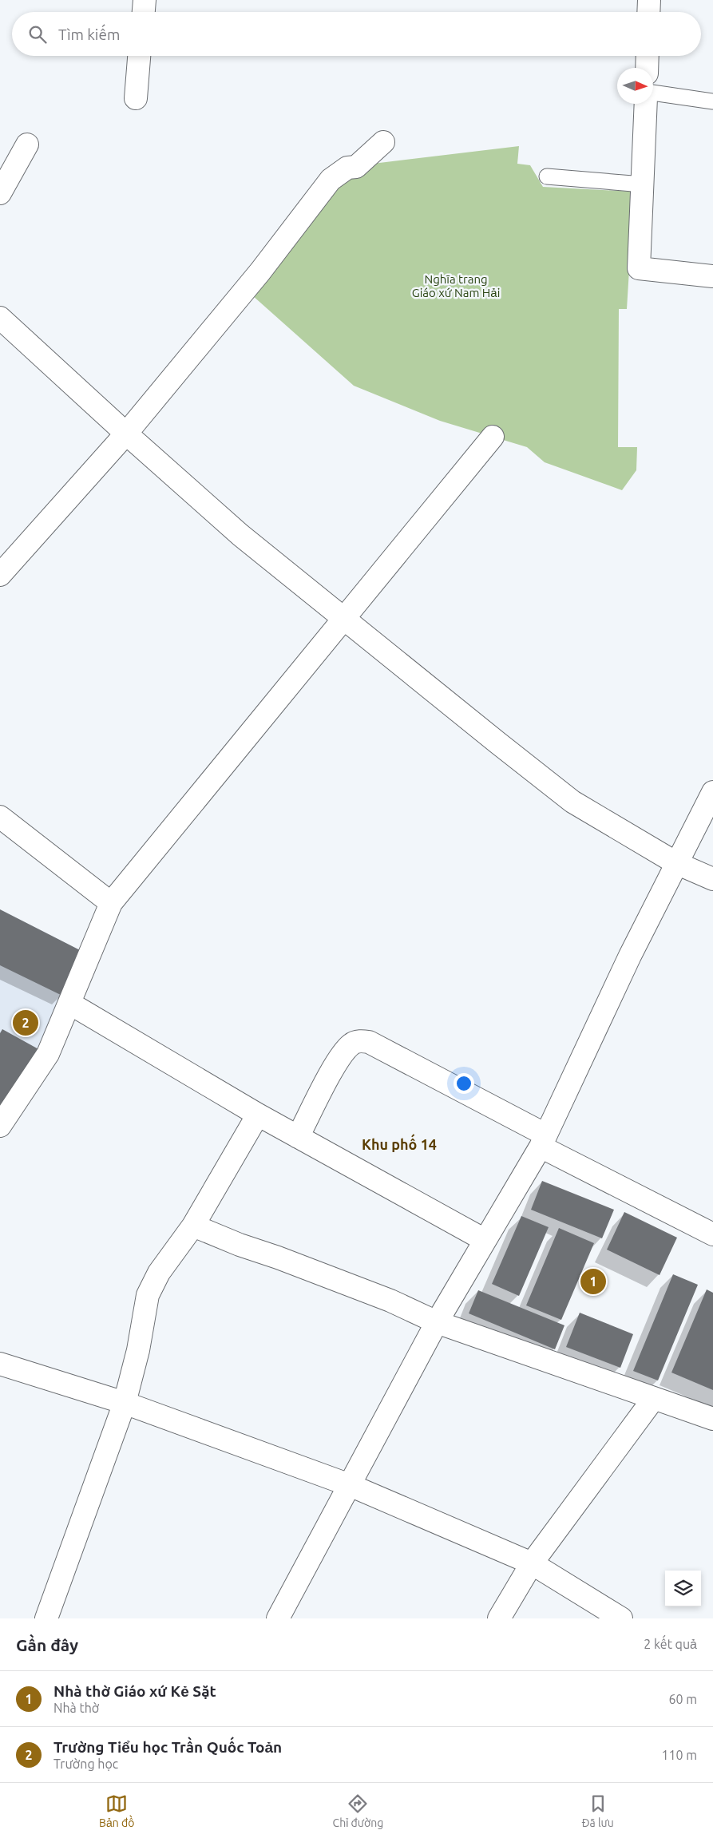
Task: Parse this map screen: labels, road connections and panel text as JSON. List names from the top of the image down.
{
  "districts": ["Khu phố 14"],
  "parks": ["Nghĩa trang Giáo xứ Nam Hải"],
  "north": "right",
  "page": {
    "search": "Tìm kiếm",
    "pins": ["2", "1"],
    "heading": ["Gần đây", "2 kết quả"],
    "list": [
      {
        "mark": "1",
        "name": "Nhà thờ Giáo xứ Kẻ Sặt",
        "note": "Nhà thờ",
        "value": "60 m"
      },
      {
        "mark": "2",
        "name": "Trường Tiểu học Trần Quốc Toản",
        "note": "Trường học",
        "value": "110 m"
      }
    ],
    "nav": ["Bản đồ", "Chỉ đường", "Đã lưu"]
  }
}
